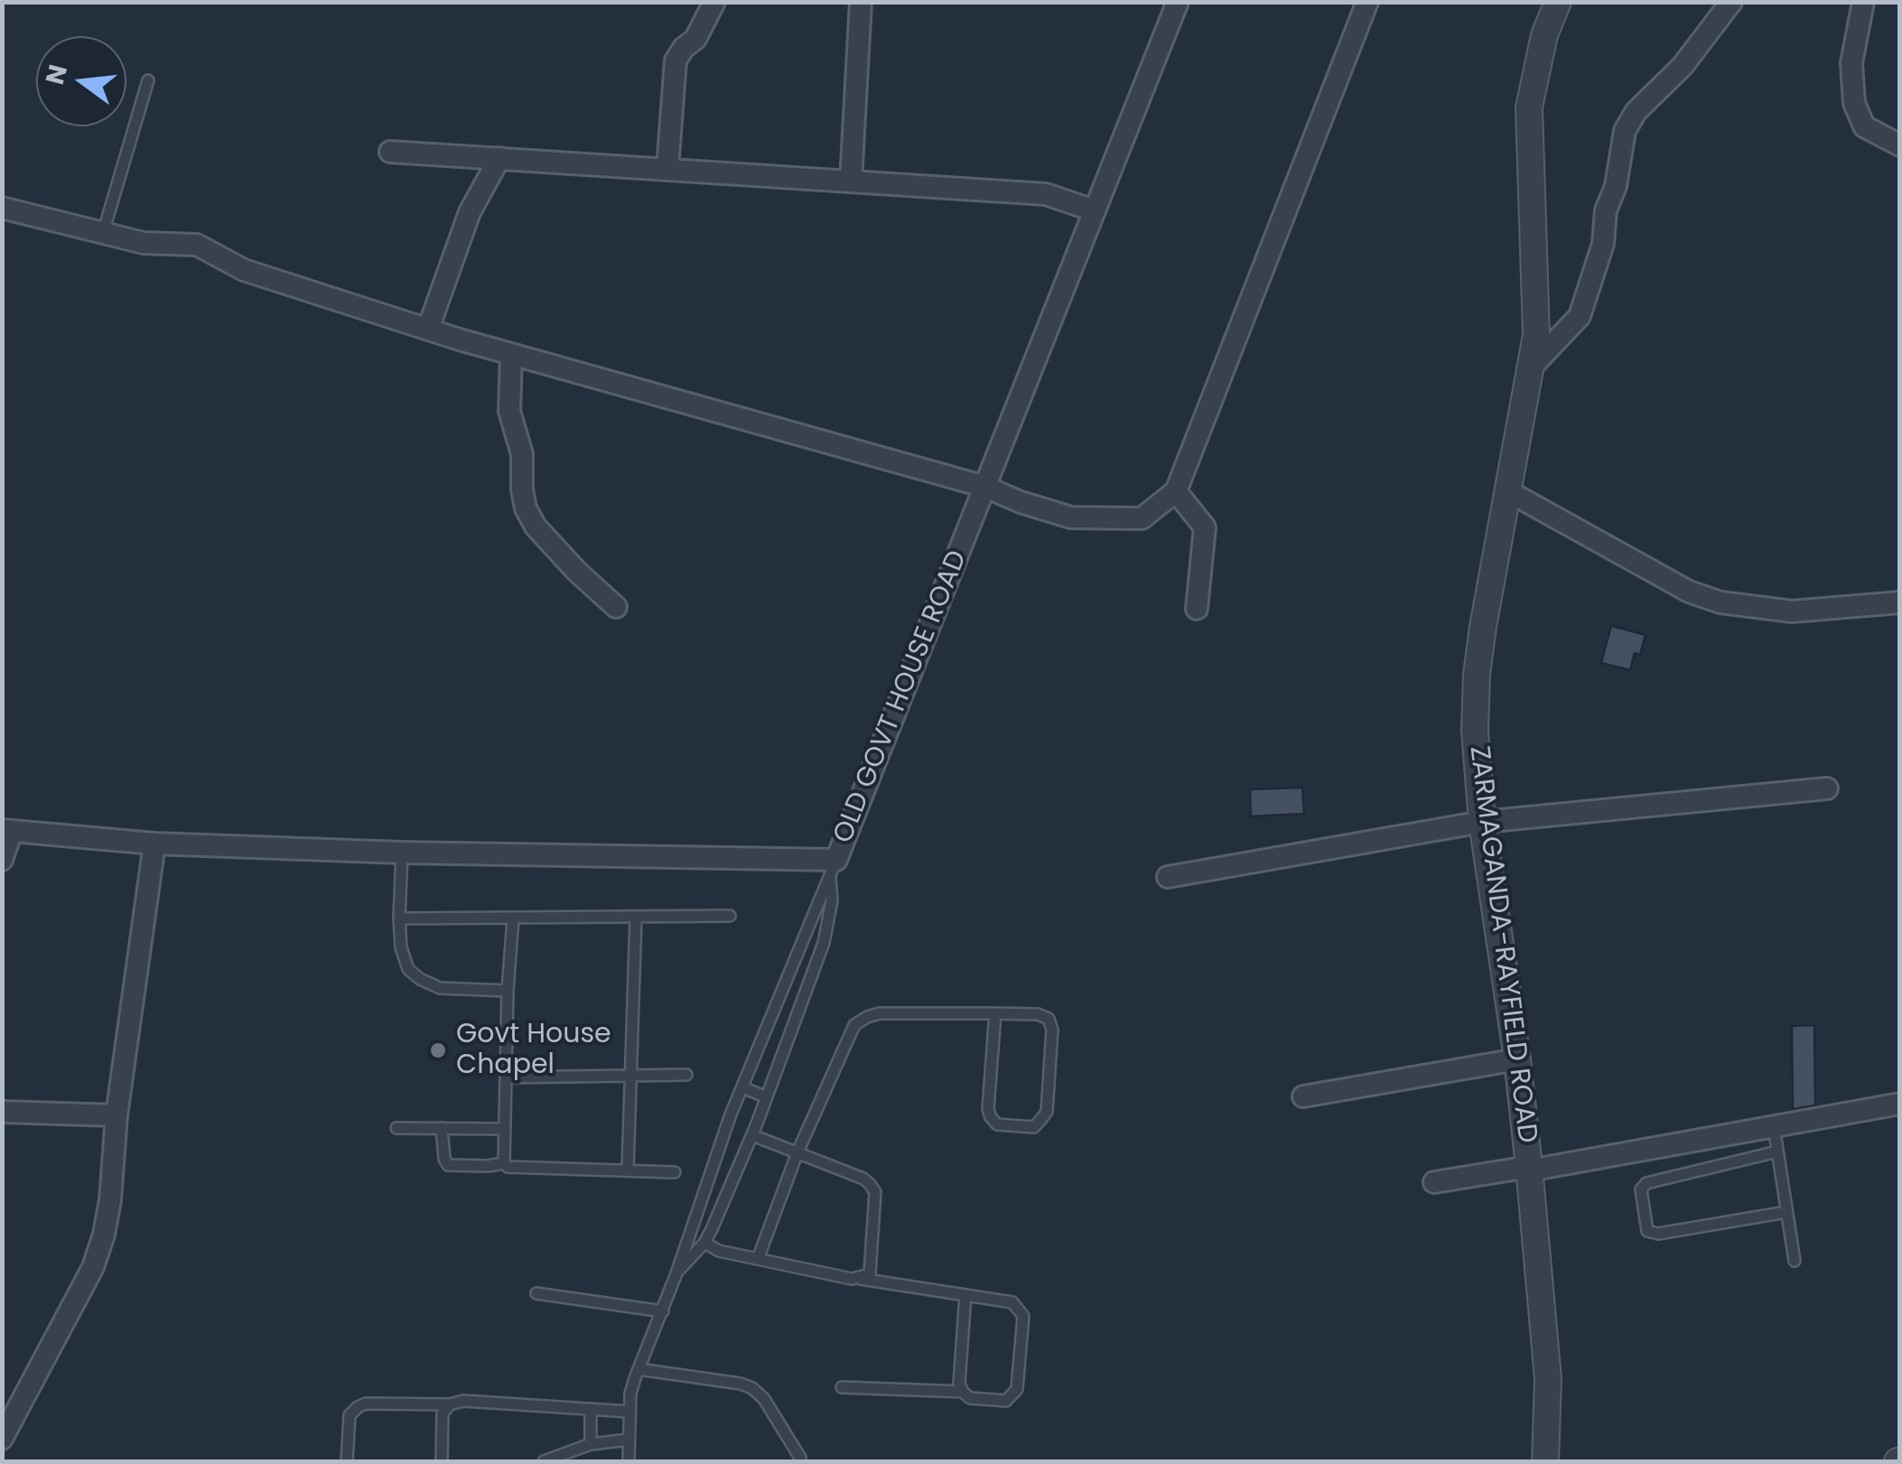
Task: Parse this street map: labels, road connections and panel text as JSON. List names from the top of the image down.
{
  "streets": {
    "street": ["OLD GOVT HOUSE ROAD", "ZARMAGANDA-RAYFIELD ROAD"]
  },
  "places": ["Govt House Chapel"],
  "north": "left"
}
